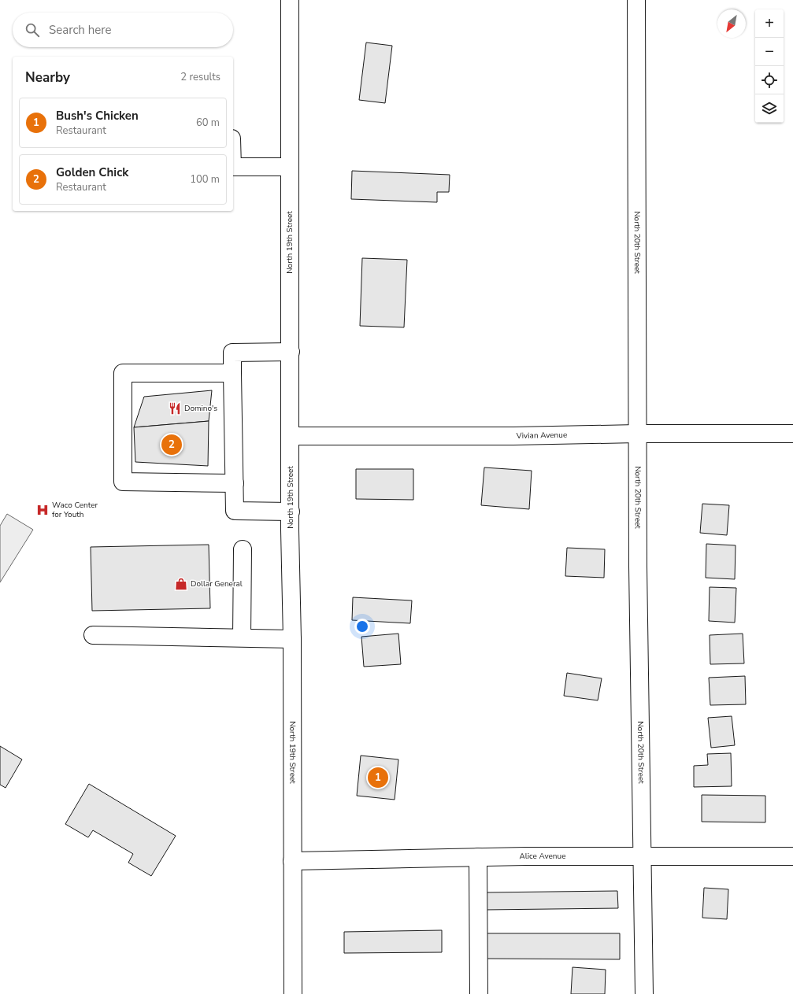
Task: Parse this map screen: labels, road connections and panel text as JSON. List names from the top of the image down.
{
  "streets": {
    "street": [
      "North 19th Street",
      "North 20th Street",
      "Vivian Avenue",
      "Alice Avenue"
    ]
  },
  "crossings": [
    ["North 19th Street", "Vivian Avenue"],
    ["North 19th Street", "Alice Avenue"],
    ["North 20th Street", "Vivian Avenue"],
    ["North 20th Street", "Alice Avenue"]
  ],
  "places": {
    "restaurant": ["Domino's"],
    "hospital": ["Waco Center for Youth"],
    "shop": ["Dollar General"]
  },
  "north": "bottom left",
  "page": {
    "map_buttons": ["+", "−"],
    "search": "Search here",
    "heading": ["Nearby", "2 results"],
    "list": [
      {
        "mark": "1",
        "name": "Bush's Chicken",
        "note": "Restaurant",
        "value": "60 m"
      },
      {
        "mark": "2",
        "name": "Golden Chick",
        "note": "Restaurant",
        "value": "100 m"
      }
    ],
    "pins": ["2", "1"]
  }
}
